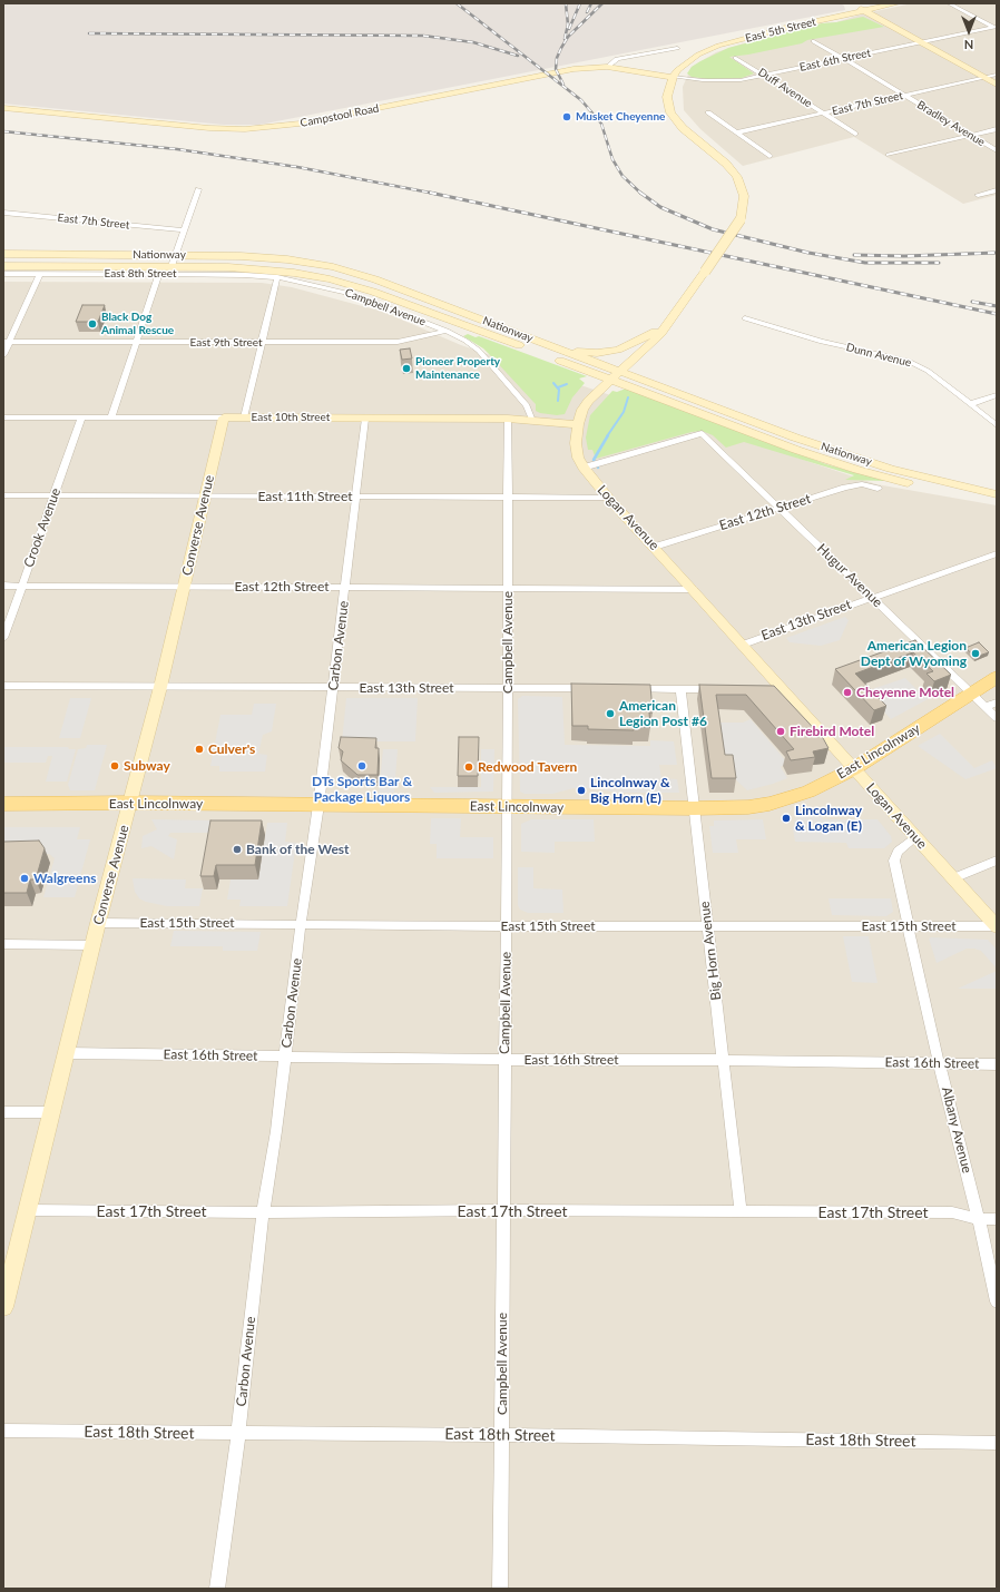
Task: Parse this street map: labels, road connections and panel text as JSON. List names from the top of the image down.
{
  "streets": {
    "main road": [
      "East 5th Street",
      "Campstool Road",
      "Nationway",
      "East 10th Street",
      "Logan Avenue",
      "Converse Avenue",
      "East Lincolnway"
    ],
    "street": [
      "East 6th Street",
      "Duff Avenue",
      "East 7th Street",
      "Bradley Avenue",
      "East 8th Street",
      "Campbell Avenue",
      "East 9th Street",
      "Dunn Avenue",
      "East 11th Street",
      "East 12th Street",
      "Crook Avenue",
      "Hugur Avenue",
      "East 13th Street",
      "Carbon Avenue",
      "East 15th Street",
      "Big Horn Avenue",
      "East 16th Street",
      "Albany Avenue",
      "East 17th Street",
      "East 18th Street"
    ]
  },
  "crossings": [
    ["East 5th Street", "East 6th Street"],
    ["East 5th Street", "Campstool Road"],
    ["East 5th Street", "Logan Avenue"],
    ["East 6th Street", "Duff Avenue"],
    ["East 6th Street", "Campstool Road"],
    ["East 6th Street", "Bradley Avenue"],
    ["East 6th Street", "Logan Avenue"],
    ["Duff Avenue", "East 7th Street"],
    ["East 7th Street", "Bradley Avenue"],
    ["Campstool Road", "Logan Avenue"],
    ["Nationway", "Logan Avenue"],
    ["East 8th Street", "Campbell Avenue"],
    ["Campbell Avenue", "East 9th Street"],
    ["Campbell Avenue", "East 10th Street"],
    ["Campbell Avenue", "East 11th Street"],
    ["Campbell Avenue", "East 12th Street"],
    ["Campbell Avenue", "East 13th Street"],
    ["Campbell Avenue", "East Lincolnway"],
    ["Campbell Avenue", "East 15th Street"],
    ["Campbell Avenue", "East 16th Street"],
    ["Campbell Avenue", "East 17th Street"],
    ["Campbell Avenue", "East 18th Street"],
    ["East 10th Street", "Logan Avenue"],
    ["East 10th Street", "Converse Avenue"],
    ["East 10th Street", "Crook Avenue"],
    ["East 10th Street", "Carbon Avenue"],
    ["East 11th Street", "Logan Avenue"],
    ["East 11th Street", "Converse Avenue"],
    ["East 11th Street", "Crook Avenue"],
    ["East 11th Street", "Carbon Avenue"],
    ["East 12th Street", "Logan Avenue"],
    ["East 12th Street", "Converse Avenue"],
    ["East 12th Street", "Crook Avenue"],
    ["East 12th Street", "Hugur Avenue"],
    ["East 12th Street", "Carbon Avenue"],
    ["Logan Avenue", "Hugur Avenue"],
    ["Logan Avenue", "East 13th Street"],
    ["Logan Avenue", "East Lincolnway"],
    ["Logan Avenue", "East 15th Street"],
    ["Logan Avenue", "Albany Avenue"],
    ["Converse Avenue", "East 13th Street"],
    ["Converse Avenue", "East Lincolnway"],
    ["Converse Avenue", "East 15th Street"],
    ["Converse Avenue", "East 16th Street"],
    ["Converse Avenue", "East 17th Street"],
    ["Hugur Avenue", "East 13th Street"],
    ["Hugur Avenue", "East Lincolnway"],
    ["East 13th Street", "Carbon Avenue"],
    ["Carbon Avenue", "East Lincolnway"],
    ["Carbon Avenue", "East 15th Street"],
    ["Carbon Avenue", "East 16th Street"],
    ["Carbon Avenue", "East 17th Street"],
    ["Carbon Avenue", "East 18th Street"],
    ["East Lincolnway", "Big Horn Avenue"],
    ["East 15th Street", "Big Horn Avenue"],
    ["East 15th Street", "Albany Avenue"],
    ["Big Horn Avenue", "East 16th Street"],
    ["Big Horn Avenue", "East 17th Street"],
    ["East 16th Street", "Albany Avenue"],
    ["Albany Avenue", "East 17th Street"]
  ],
  "places": [
    "Musket Cheyenne",
    "Black Dog Animal Rescue",
    "Pioneer Property Maintenance",
    "American Legion Dept of Wyoming",
    "Cheyenne Motel",
    "American Legion Post #6",
    "Firebird Motel",
    "Culver's",
    "Subway",
    "DTs Sports Bar & Package Liquors",
    "Redwood Tavern",
    "Lincolnway & Big Horn (E)",
    "Lincolnway & Logan (E)",
    "Bank of the West",
    "Walgreens"
  ],
  "north": "bottom"
}
